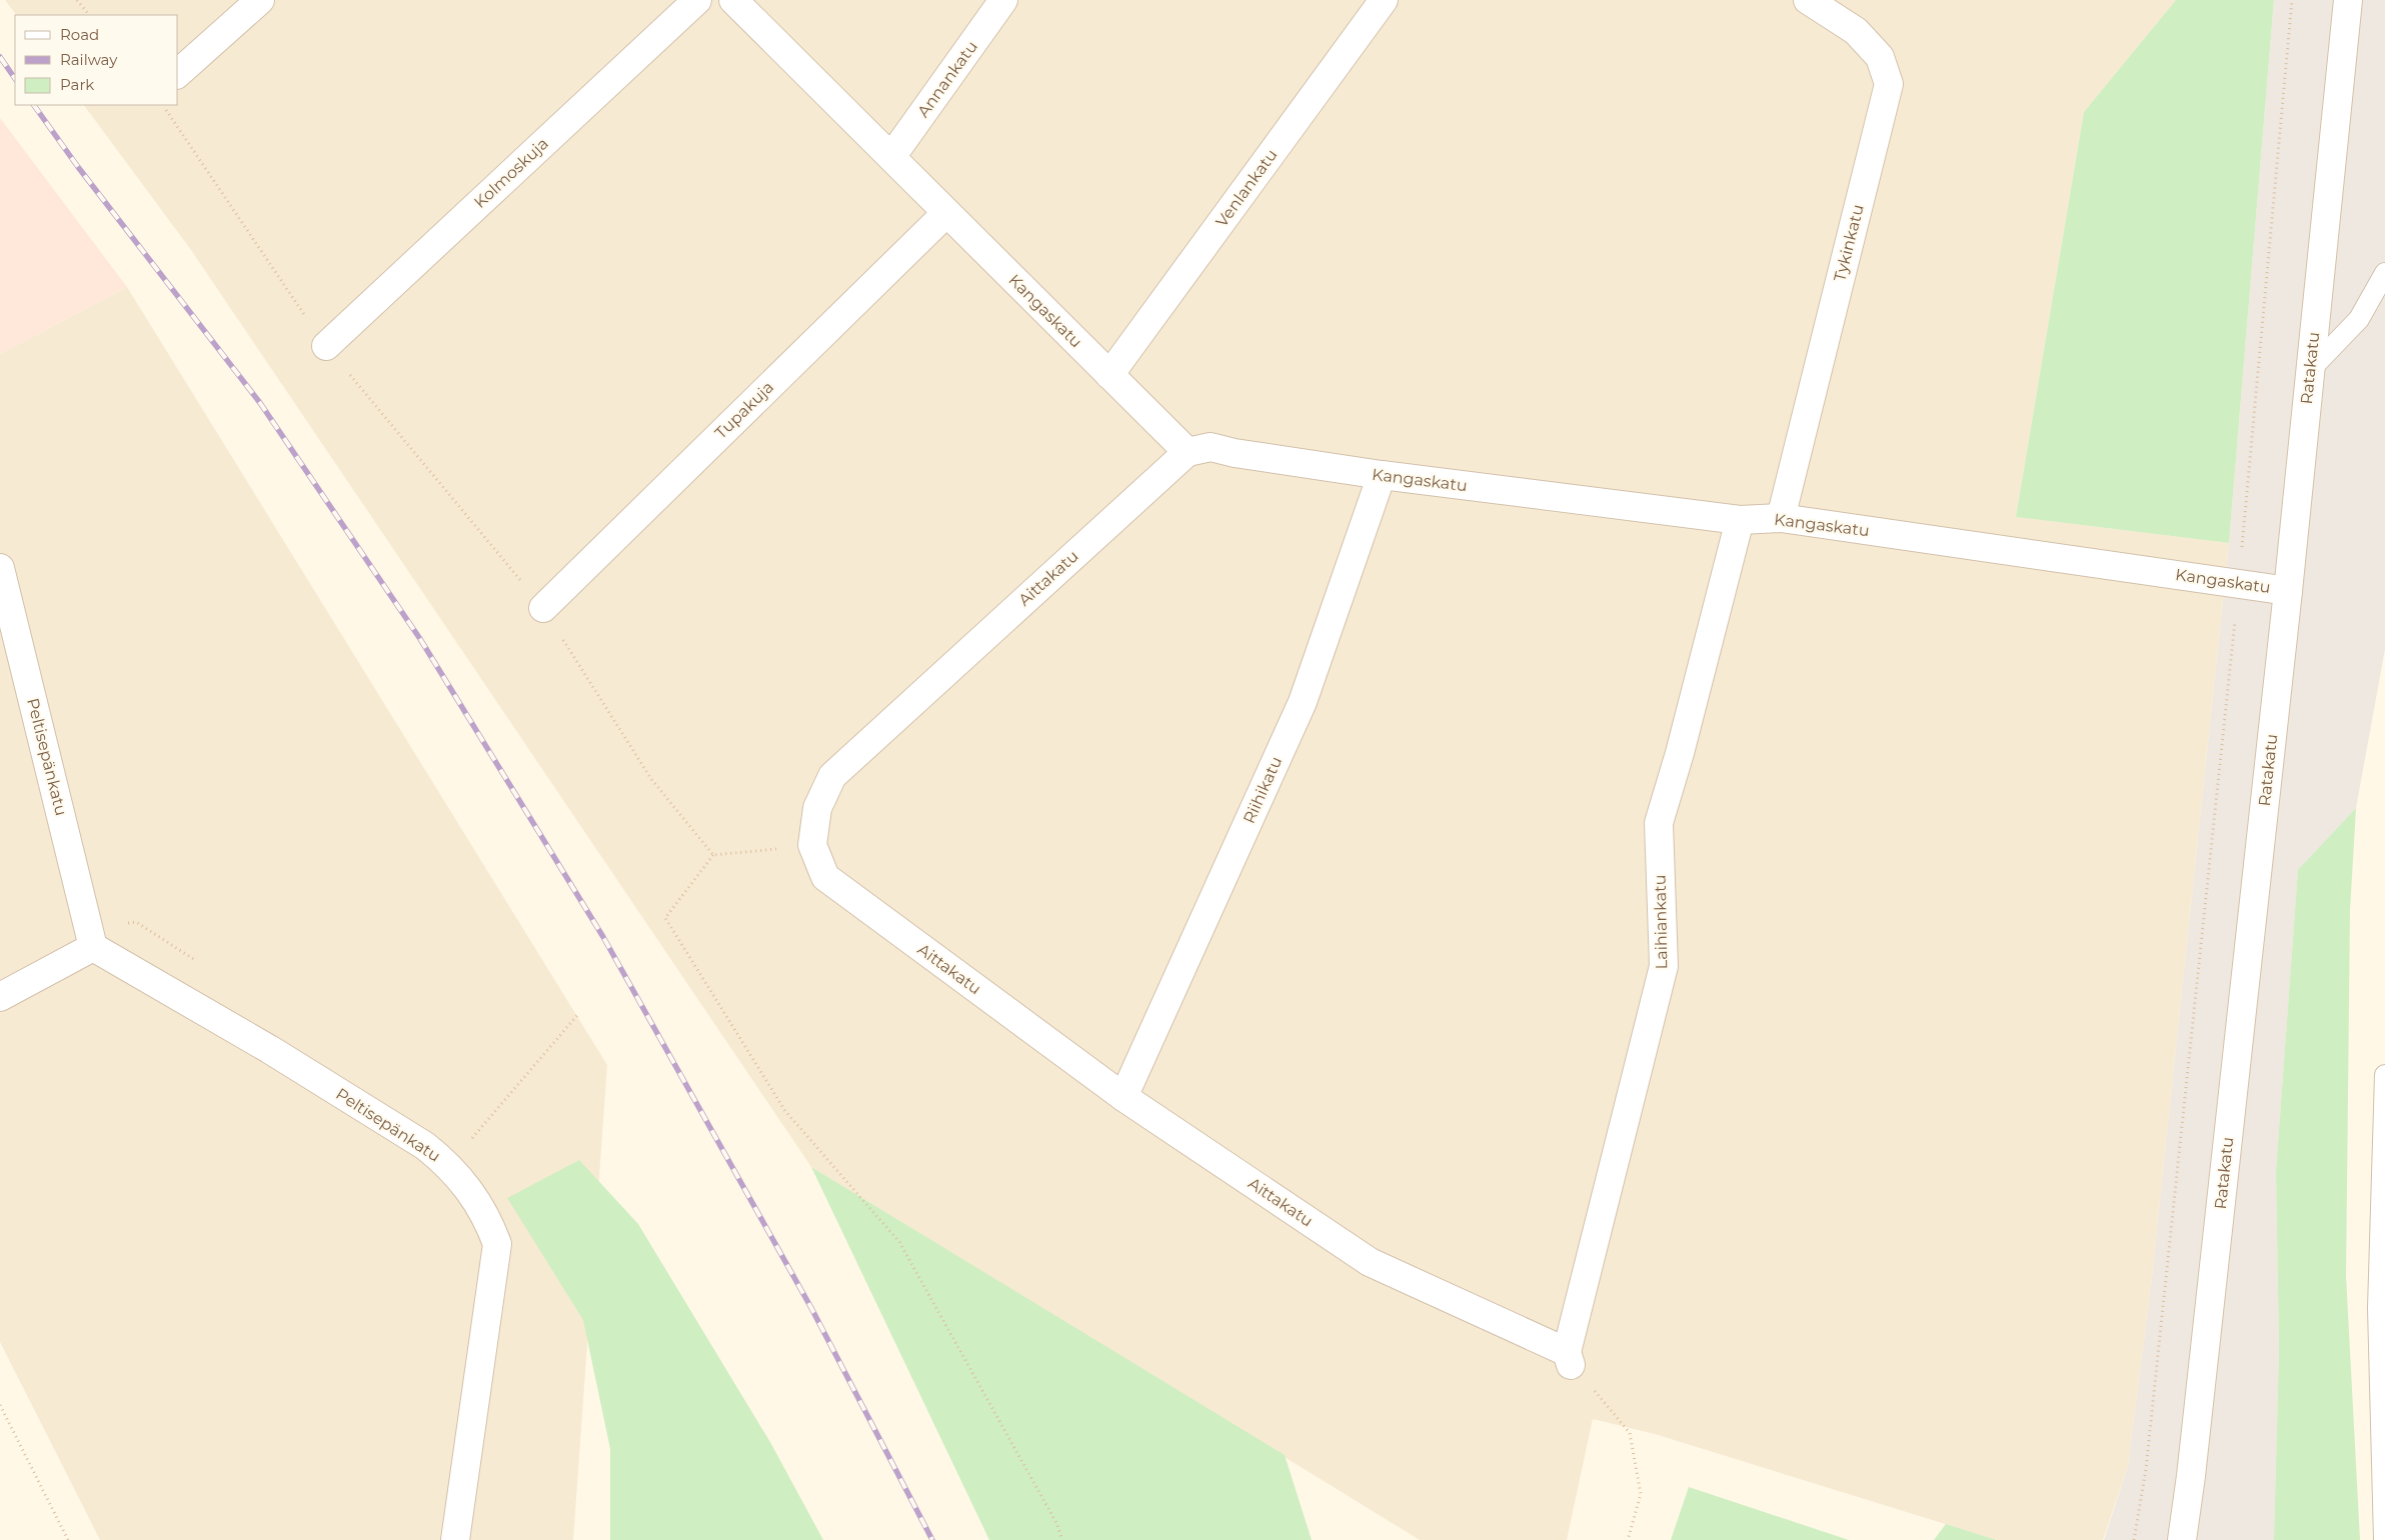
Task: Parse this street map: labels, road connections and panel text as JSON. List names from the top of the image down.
{
  "streets": {
    "street": [
      "Annankatu",
      "Kolmoskuja",
      "Venlankatu",
      "Tykinkatu",
      "Kangaskatu",
      "Ratakatu",
      "Tupakuja",
      "Aittakatu",
      "Peltisepänkatu",
      "Riihikatu",
      "Laihiankatu"
    ]
  },
  "crossings": [
    ["Annankatu", "Kangaskatu"],
    ["Venlankatu", "Kangaskatu"],
    ["Tykinkatu", "Kangaskatu"],
    ["Kangaskatu", "Ratakatu"],
    ["Kangaskatu", "Tupakuja"],
    ["Kangaskatu", "Aittakatu"],
    ["Kangaskatu", "Riihikatu"],
    ["Kangaskatu", "Laihiankatu"],
    ["Aittakatu", "Riihikatu"],
    ["Aittakatu", "Laihiankatu"]
  ],
  "legend": ["Road", "Railway", "Park"]
}
